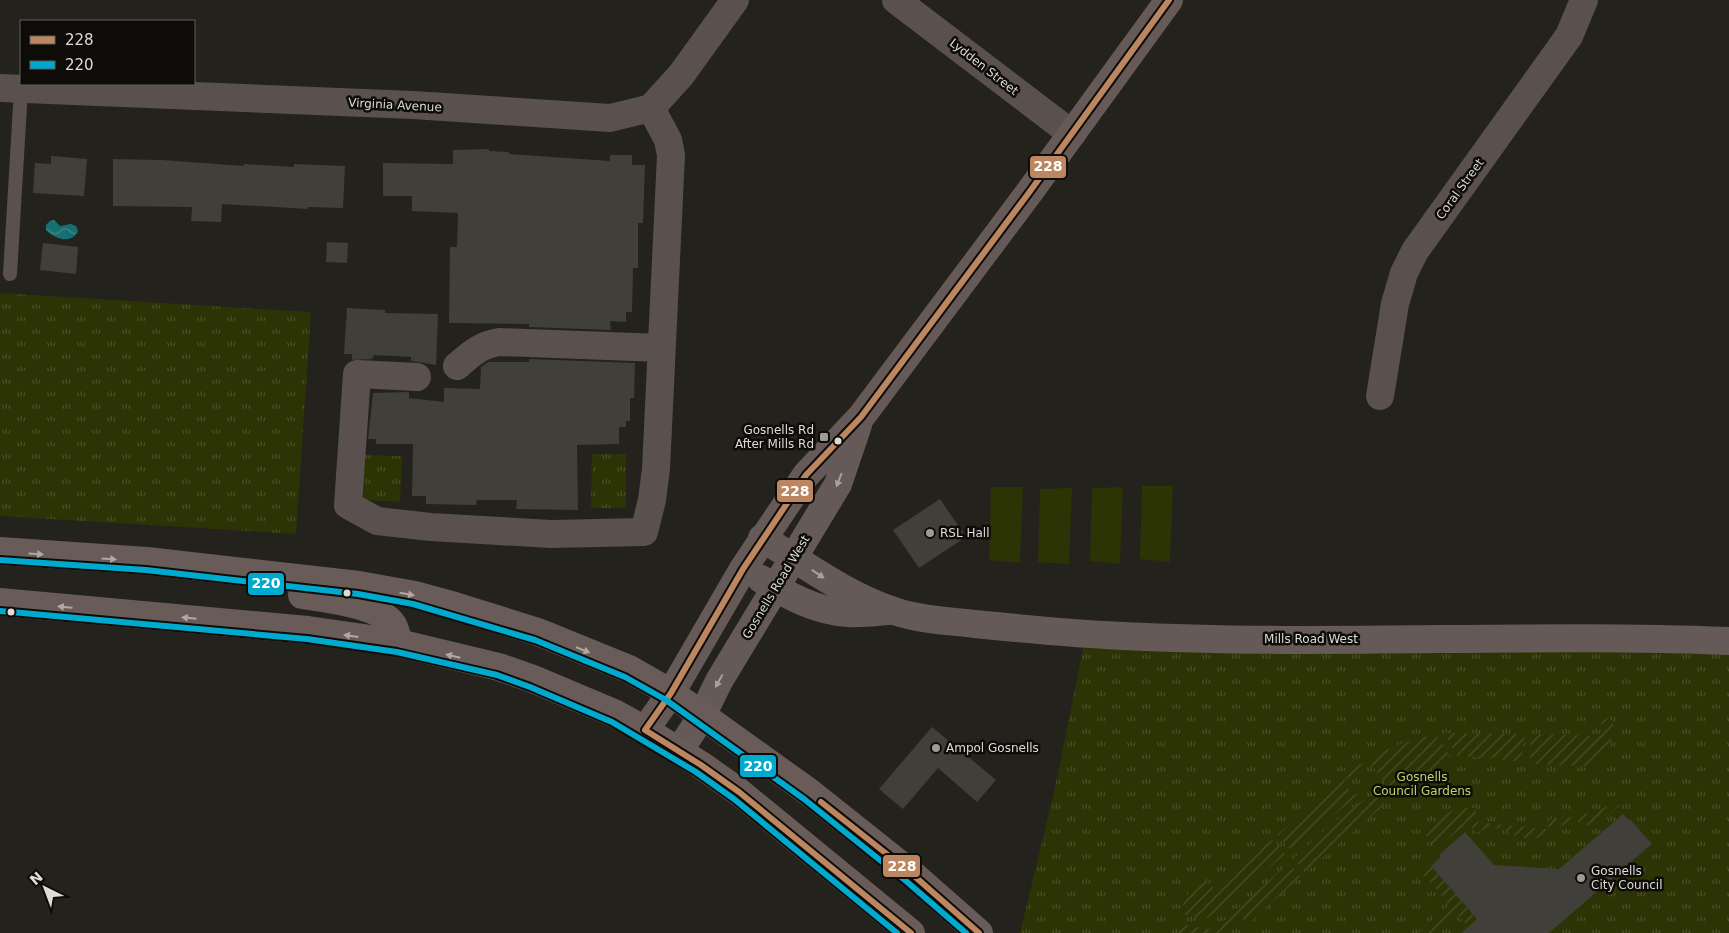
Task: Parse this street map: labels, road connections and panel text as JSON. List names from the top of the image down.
{
  "streets": {
    "main road": ["Gosnells Road West", "Mills Road West"],
    "street": ["Lydden Street", "Virginia Avenue", "Coral Street"]
  },
  "crossings": [
    ["Lydden Street", "Gosnells Road West"],
    ["Gosnells Road West", "Mills Road West"]
  ],
  "parks": ["Gosnells Council Gardens"],
  "places": {
    "transit": ["Gosnells Rd After Mills Rd"],
    "other": ["RSL Hall", "Ampol Gosnells", "Gosnells City Council"]
  },
  "lines": ["transit line 228", "transit line 220"],
  "legend": ["228", "220"],
  "north": "top left"
}
